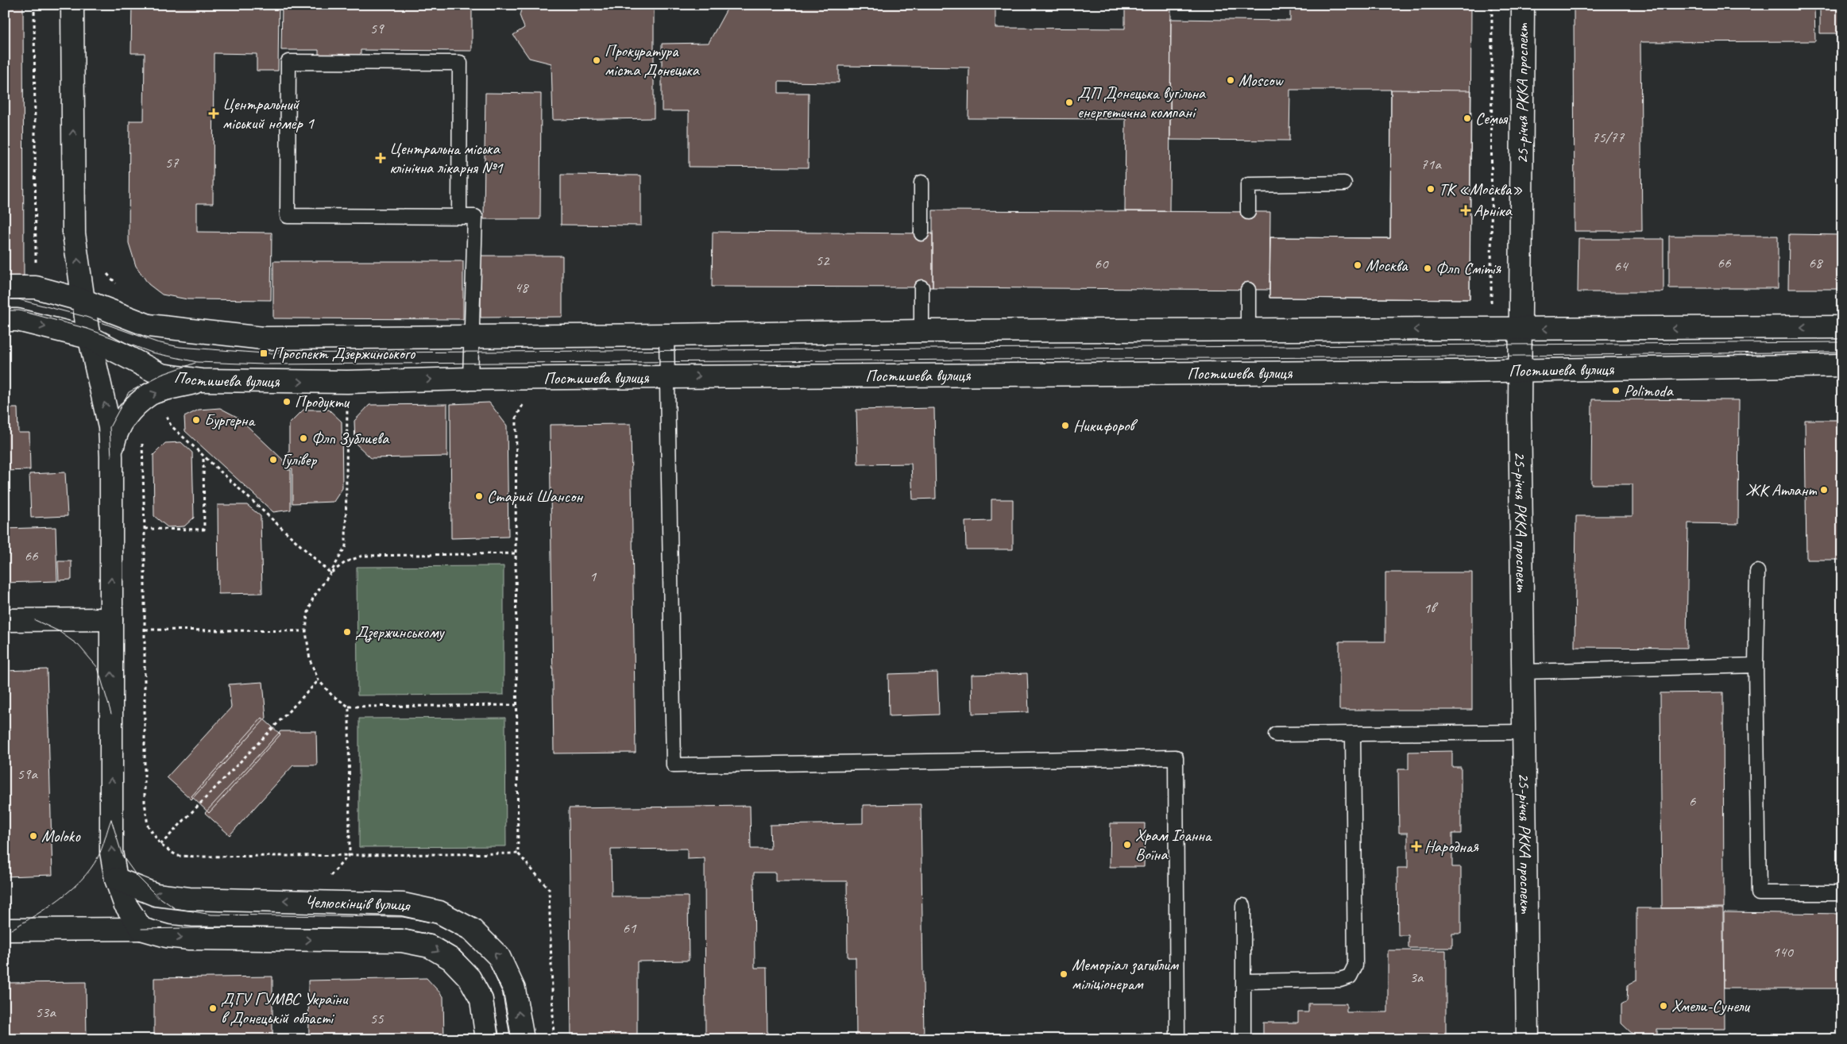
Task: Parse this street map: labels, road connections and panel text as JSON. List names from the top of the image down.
{
  "streets": {
    "street": ["25-річчя РККА проспект", "Постишева вулиця", "Челюскінців вулиця"]
  },
  "crossings": [
    ["25-річчя РККА проспект", "Постишева вулиця"]
  ],
  "places": {
    "other": [
      "Прокуратура міста Донецька",
      "Moscow",
      "ДП Донецька вугільна енергетична компані",
      "Семья",
      "ТК «Москва»",
      "Москва",
      "Флп Смітія",
      "Polimoda",
      "Продукти",
      "Бургерна",
      "Никифоров",
      "Флп Зублиева",
      "Гулівер",
      "ЖК Атлант",
      "Старий Шансон",
      "Дзержинському",
      "Moloko",
      "Храм Іоанна Воїна",
      "Меморіал загиблим міліціонерам",
      "Хмели-Сунели",
      "ДГУ ГУМВС України в Донецькій області"
    ],
    "health": [
      "Центральний міський номер 1",
      "Центральна міська клінічна лікарня №1",
      "Арніка",
      "Народная"
    ],
    "transit": ["Проспект Дзержинського"]
  },
  "house_numbers": [
    "59",
    "75/77",
    "57",
    "71а",
    "52",
    "66",
    "68",
    "60",
    "64",
    "48",
    "66",
    "1",
    "1в",
    "59а",
    "6",
    "61",
    "140",
    "3а",
    "53а",
    "55"
  ]
}
